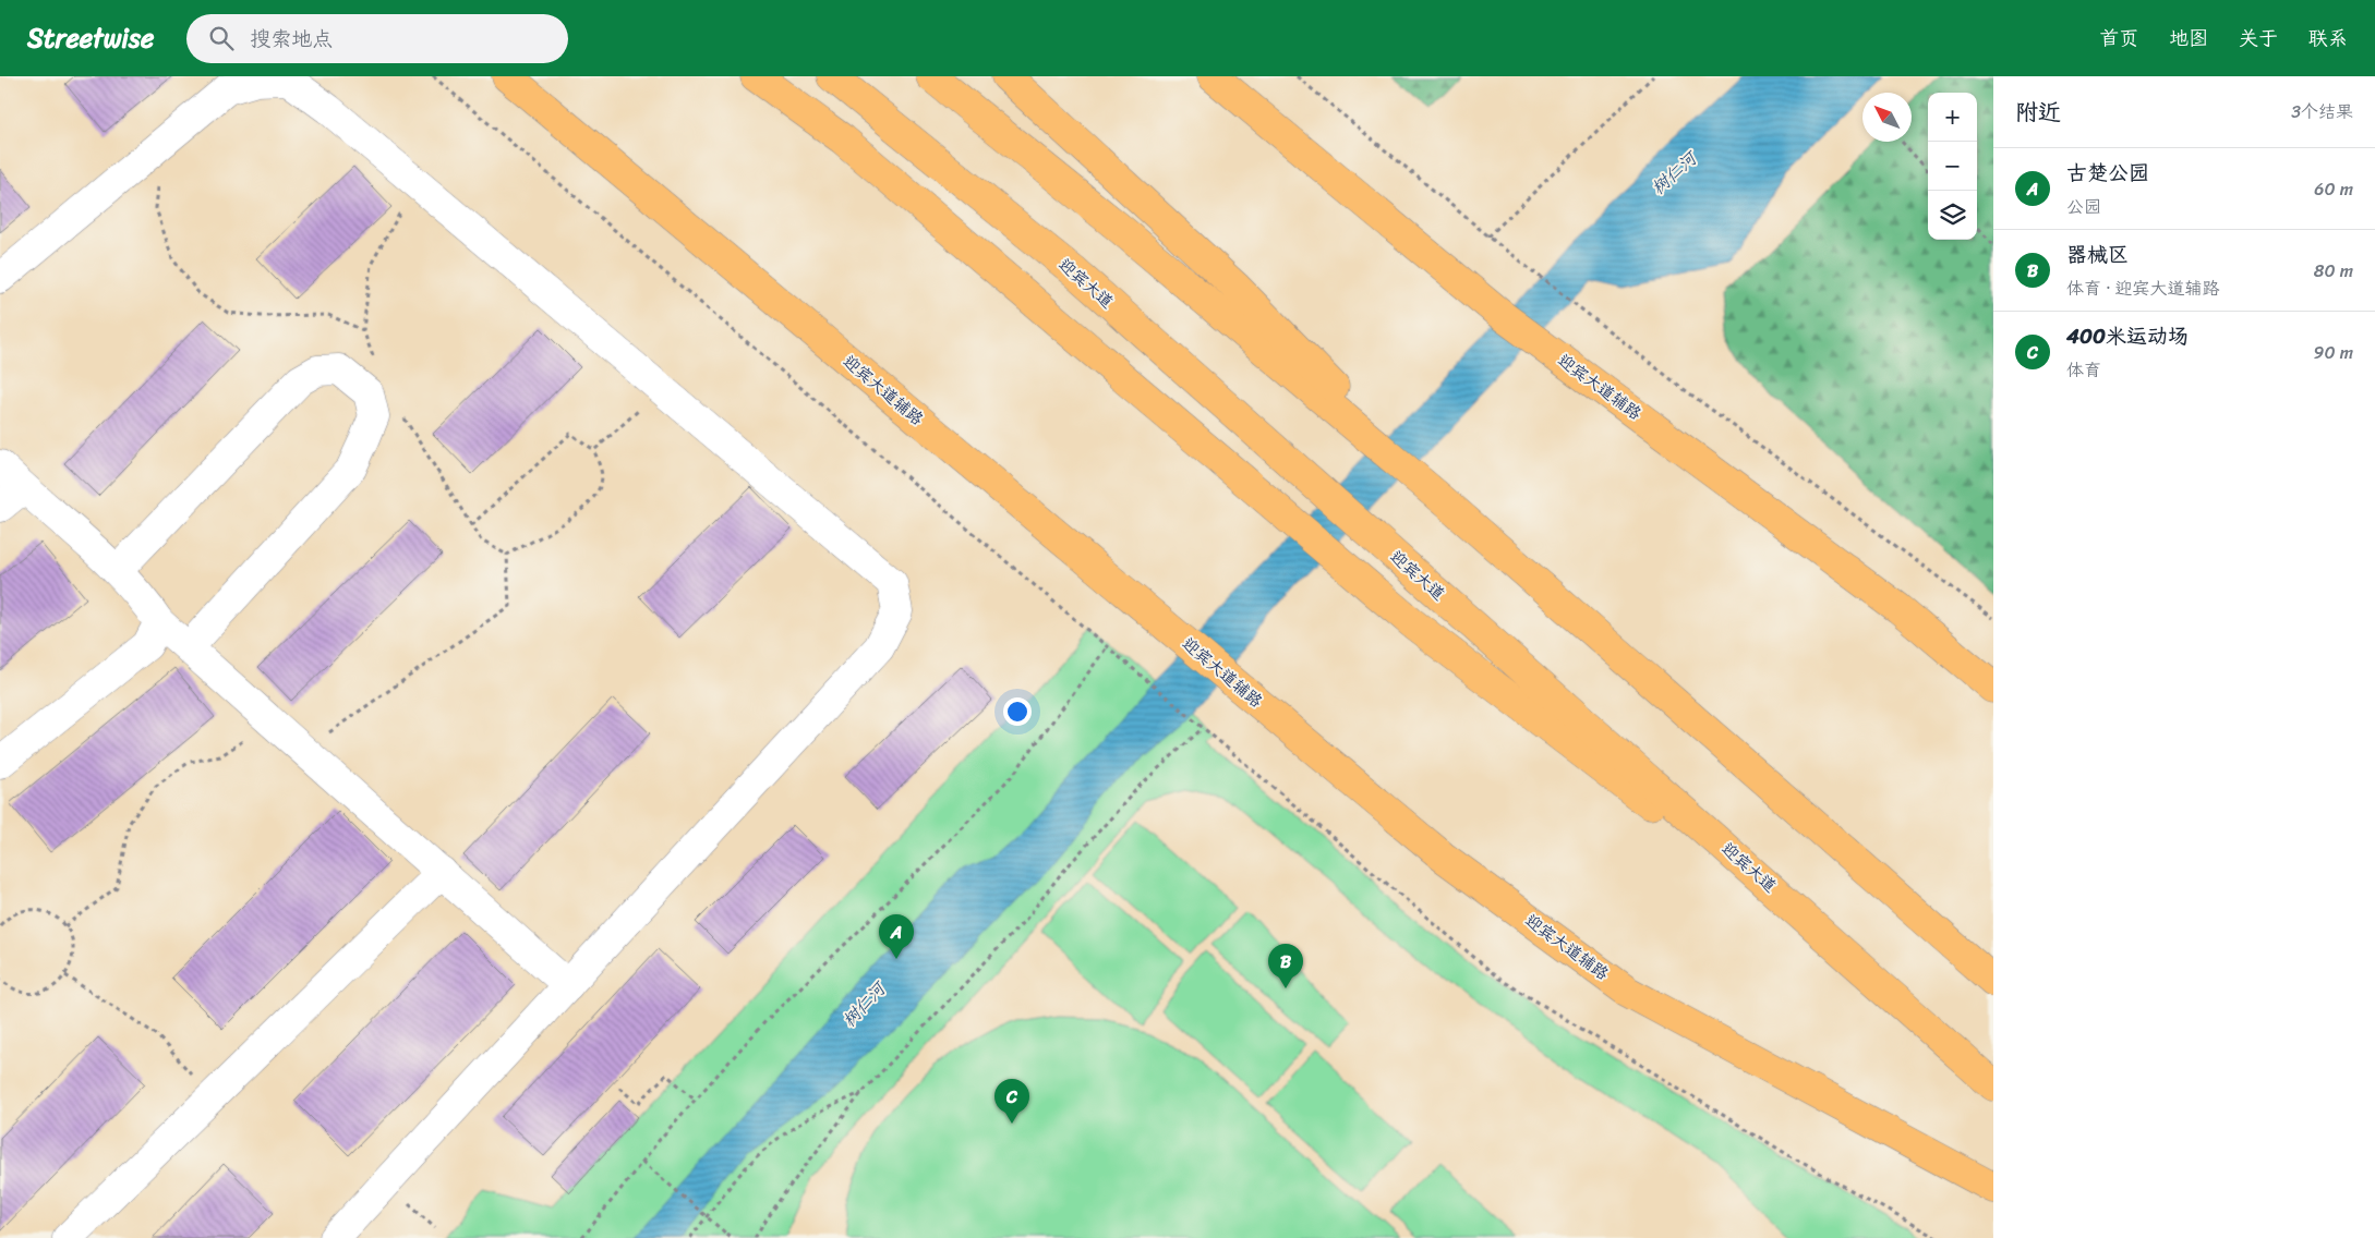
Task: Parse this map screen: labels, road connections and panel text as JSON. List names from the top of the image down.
{
  "streets": {
    "main road": ["迎宾大道", "迎宾大道辅路"]
  },
  "water": ["树仁河"],
  "north": "top left",
  "page": {
    "header": "Streetwise",
    "search": "搜索地点",
    "nav": [
      "首页",
      "地图",
      "关于",
      "联系"
    ],
    "heading": ["附近", "3个结果"],
    "map_buttons": ["+", "−"],
    "list": [
      {
        "mark": "A",
        "name": "古楚公园",
        "note": "公园",
        "value": "60 m"
      },
      {
        "mark": "B",
        "name": "器械区",
        "note": "体育 · 迎宾大道辅路",
        "value": "80 m"
      },
      {
        "mark": "C",
        "name": "400米运动场",
        "note": "体育",
        "value": "90 m"
      }
    ],
    "pins": ["A", "B", "C"]
  }
}
